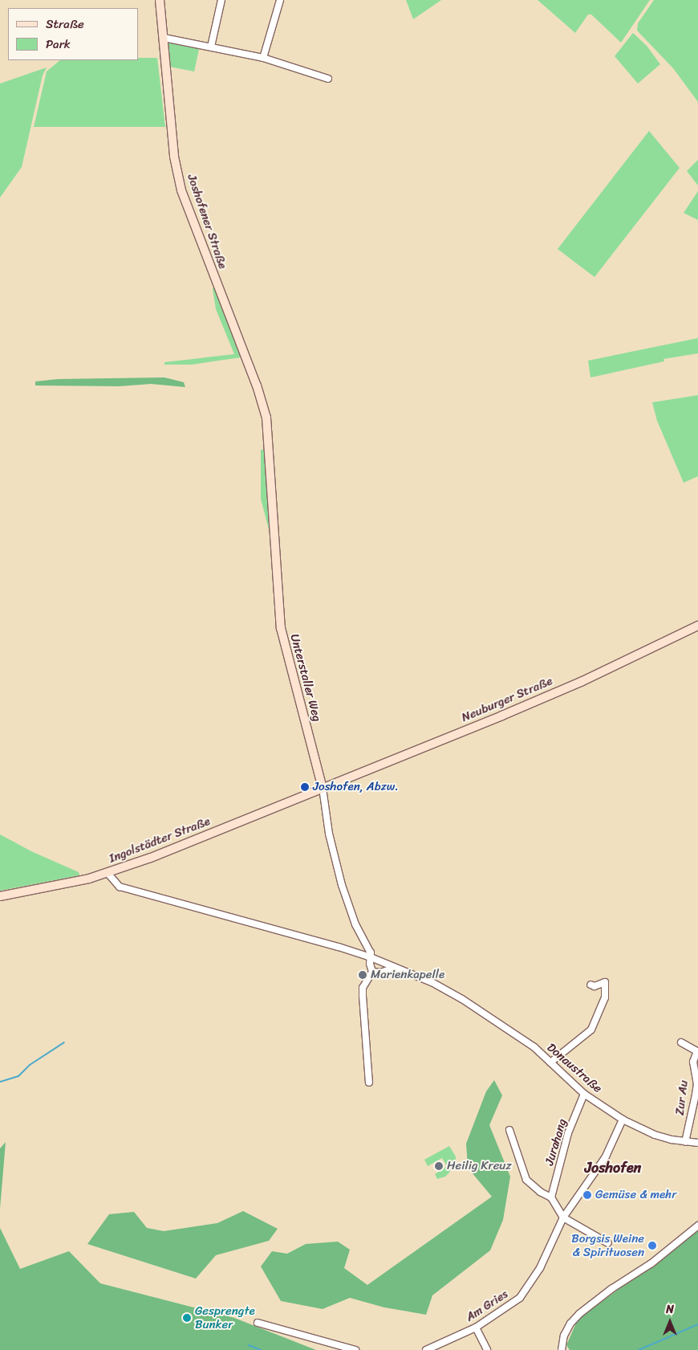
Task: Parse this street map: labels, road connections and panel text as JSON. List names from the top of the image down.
{
  "streets": {
    "street": [
      "Joshofener Straße",
      "Unterstaller Weg",
      "Neuburger Straße",
      "Ingolstädter Straße",
      "Donaustraße",
      "Zur Au",
      "Jurahang",
      "Am Gries"
    ]
  },
  "crossings": [
    ["Joshofener Straße", "Unterstaller Weg"],
    ["Unterstaller Weg", "Neuburger Straße"],
    ["Unterstaller Weg", "Ingolstädter Straße"],
    ["Neuburger Straße", "Ingolstädter Straße"],
    ["Donaustraße", "Zur Au"],
    ["Donaustraße", "Jurahang"],
    ["Donaustraße", "Am Gries"]
  ],
  "districts": ["Joshofen"],
  "places": [
    "Joshofen, Abzw.",
    "Marienkapelle",
    "Heilig Kreuz",
    "Gemüse & mehr",
    "Borgsis Weine & Spirituosen",
    "Gesprengte Bunker"
  ],
  "legend": ["Straße", "Park"],
  "north": "top"
}
